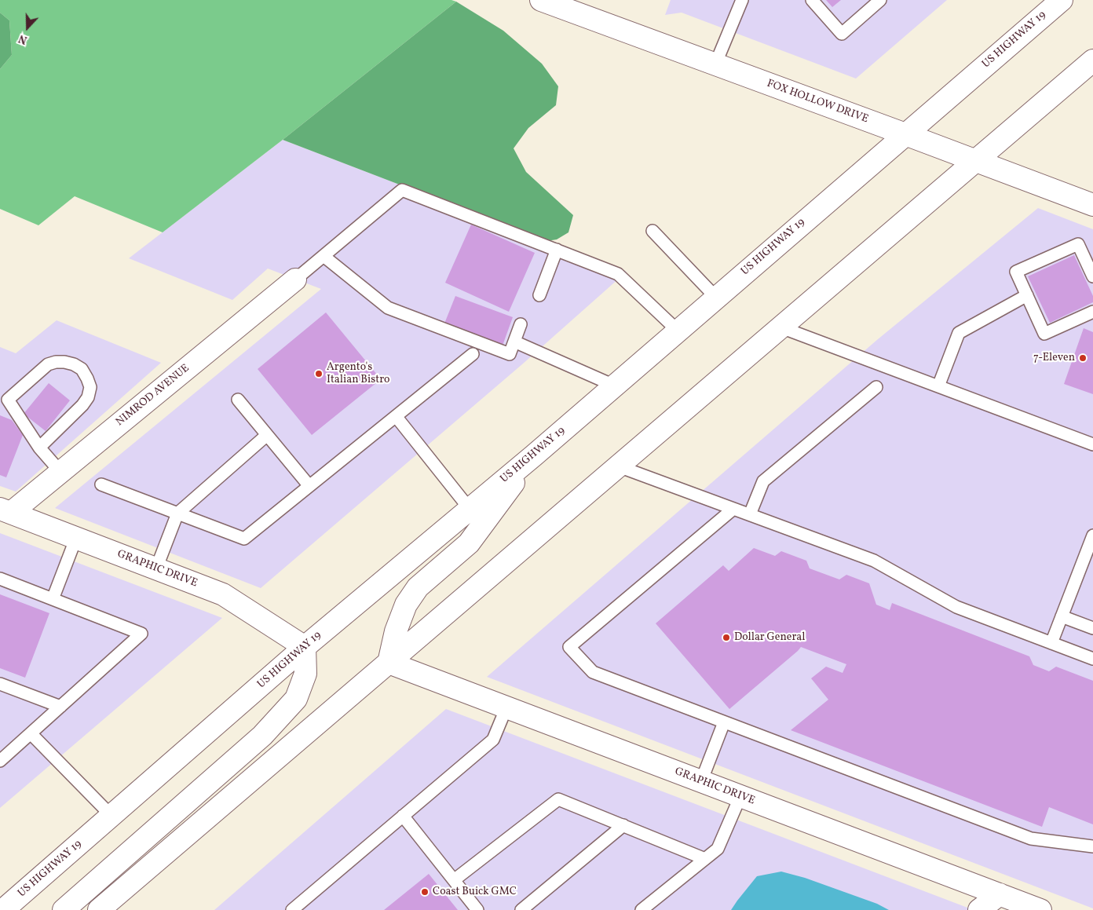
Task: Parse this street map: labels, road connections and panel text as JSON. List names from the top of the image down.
{
  "streets": {
    "main road": [
      "US HIGHWAY 19",
      "FOX HOLLOW DRIVE",
      "NIMROD AVENUE",
      "GRAPHIC DRIVE"
    ]
  },
  "crossings": [
    ["US HIGHWAY 19", "FOX HOLLOW DRIVE"],
    ["US HIGHWAY 19", "GRAPHIC DRIVE"],
    ["NIMROD AVENUE", "GRAPHIC DRIVE"]
  ],
  "places": [
    "7-Eleven",
    "Argento's Italian Bistro",
    "Dollar General",
    "Coast Buick GMC"
  ],
  "north": "bottom"
}
